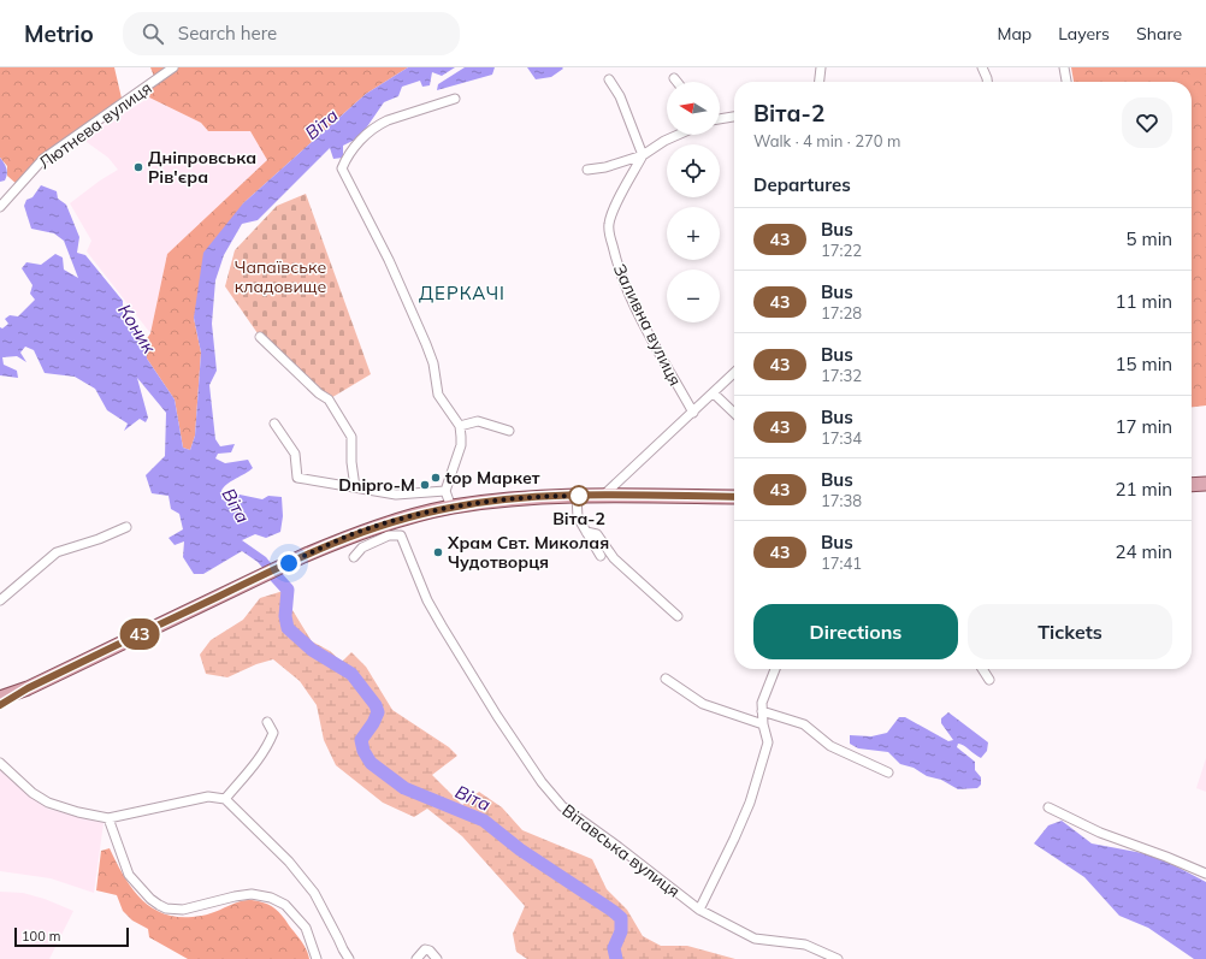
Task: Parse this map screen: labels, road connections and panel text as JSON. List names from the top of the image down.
{
  "streets": {
    "street": ["Лютнева вулиця", "Заливна вулиця", "Вітавська вулиця"]
  },
  "districts": ["ДЕРКАЧІ"],
  "water": ["Віта", "Коник"],
  "parks": ["Чапаївське кладовище"],
  "places": [
    "Дніпровська Рів'єра",
    "top Маркет",
    "Dnipro-M",
    "Віта-2",
    "Храм Свт. Миколая Чудотворця"
  ],
  "lines": ["bus line 43"],
  "scale_bar": "100 m",
  "north": "left",
  "page": {
    "header": "Metrio",
    "search": "Search here",
    "nav": ["Map", "Layers", "Share"],
    "on_map": "43",
    "map_buttons": ["+", "−"],
    "heading": [
      ["Віта-2", "Walk · 4 min · 270 m"],
      "Departures"
    ],
    "list": [
      {
        "mark": "43",
        "name": "Bus",
        "note": "17:22",
        "value": "5 min"
      },
      {
        "mark": "43",
        "name": "Bus",
        "note": "17:28",
        "value": "11 min"
      },
      {
        "mark": "43",
        "name": "Bus",
        "note": "17:32",
        "value": "15 min"
      },
      {
        "mark": "43",
        "name": "Bus",
        "note": "17:34",
        "value": "17 min"
      },
      {
        "mark": "43",
        "name": "Bus",
        "note": "17:38",
        "value": "21 min"
      },
      {
        "mark": "43",
        "name": "Bus",
        "note": "17:41",
        "value": "24 min"
      }
    ],
    "buttons": ["Directions", "Tickets"],
    "scale": "100 m"
  }
}
